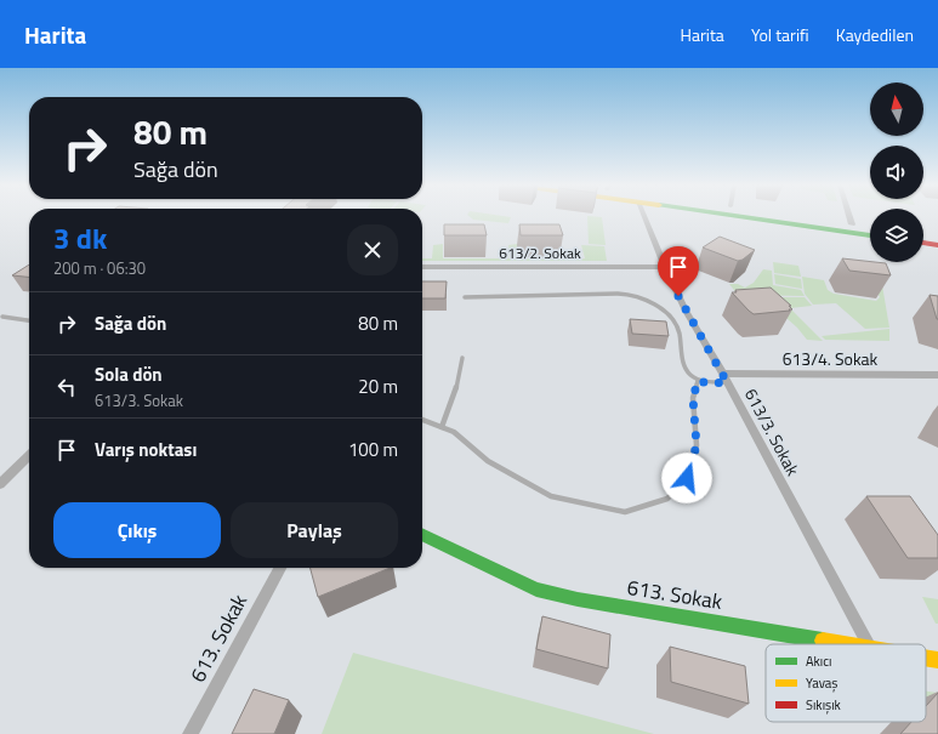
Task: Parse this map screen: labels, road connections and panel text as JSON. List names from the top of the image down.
{
  "streets": {
    "main road": ["613. Sokak"],
    "street": ["613/2. Sokak", "613/4. Sokak", "613/3. Sokak"]
  },
  "crossings": [
    ["613/2. Sokak", "613/3. Sokak"],
    ["613/4. Sokak", "613/3. Sokak"]
  ],
  "legend": ["Akıcı", "Yavaş", "Sıkışık"],
  "north": "top",
  "page": {
    "header": "Harita",
    "nav": ["Harita", "Yol tarifi", "Kaydedilen"],
    "turn": ["80 m", "Sağa dön"],
    "heading": ["3 dk", "200 m · 06:30"],
    "list": [
      {
        "name": "Sağa dön",
        "value": "80 m"
      },
      {
        "name": "Sola dön",
        "note": "613/3. Sokak",
        "value": "20 m"
      },
      {
        "name": "Varış noktası",
        "value": "100 m"
      }
    ],
    "buttons": ["Çıkış", "Paylaş"]
  }
}
